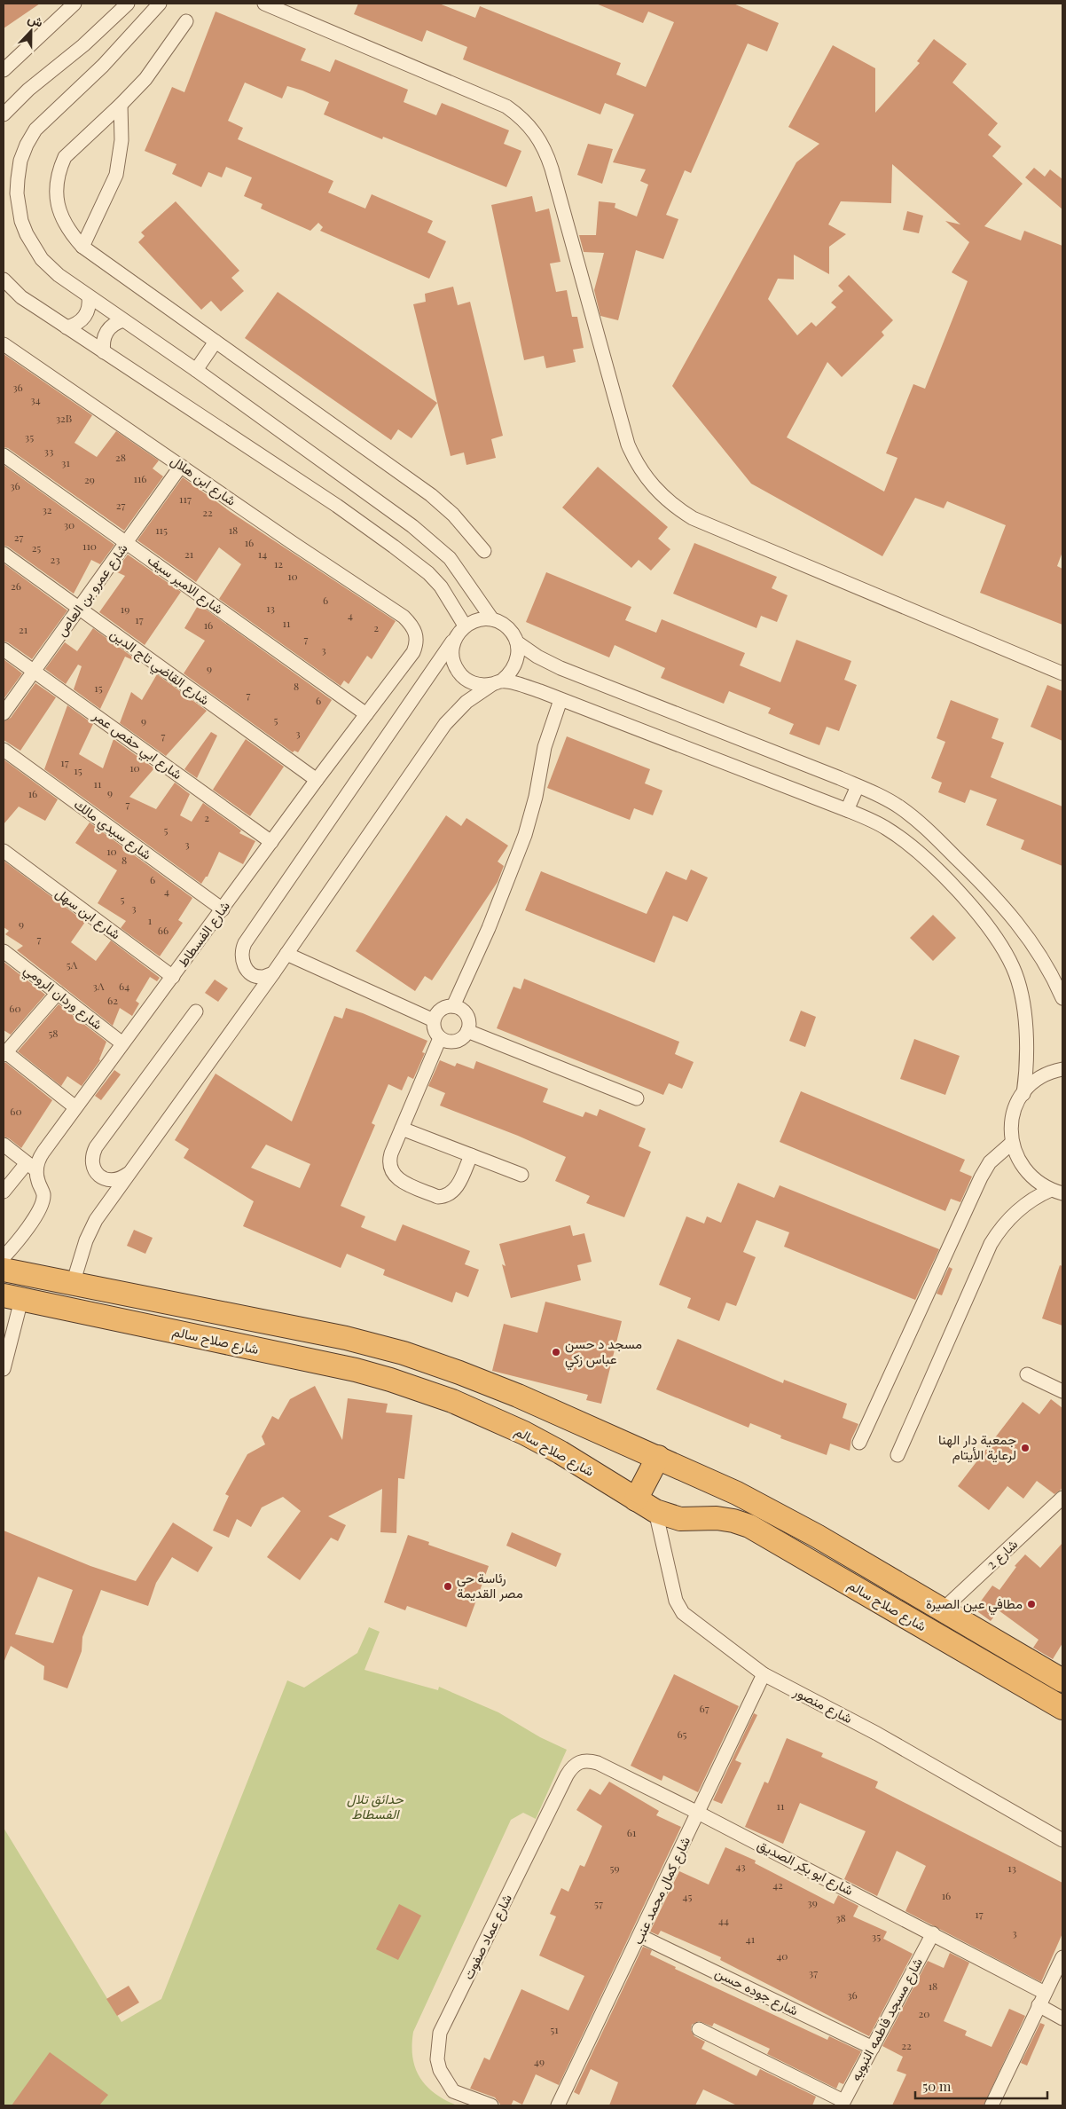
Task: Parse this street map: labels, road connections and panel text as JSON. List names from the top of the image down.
{
  "streets": {
    "highway": ["شارع صلاح سالم"],
    "street": [
      "شارع ابن هلال",
      "شارع الامير سيف",
      "شارع عمرو بن العاص",
      "شارع القاضي تاج الدين",
      "شارع ابي حفص عمر",
      "شارع سيدي مالك",
      "شارع ابن سهل",
      "شارع الفسطاط",
      "شارع وردان الرومي",
      "شارع 2",
      "شارع منصور",
      "شارع ابو بكر الصديق",
      "شارع كمال محمد عنب",
      "شارع عماد صفوت",
      "شارع جوده حسن",
      "شارع مسجد فاطمه النبويه"
    ]
  },
  "crossings": [
    ["شارع ابن هلال", "شارع عمرو بن العاص"],
    ["شارع ابن هلال", "شارع الفسطاط"],
    ["شارع الامير سيف", "شارع عمرو بن العاص"],
    ["شارع الامير سيف", "شارع الفسطاط"],
    ["شارع عمرو بن العاص", "شارع القاضي تاج الدين"],
    ["شارع عمرو بن العاص", "شارع ابي حفص عمر"],
    ["شارع القاضي تاج الدين", "شارع الفسطاط"],
    ["شارع ابي حفص عمر", "شارع الفسطاط"],
    ["شارع سيدي مالك", "شارع الفسطاط"],
    ["شارع ابن سهل", "شارع الفسطاط"],
    ["شارع الفسطاط", "شارع وردان الرومي"],
    ["شارع صلاح سالم", "شارع 2"],
    ["شارع صلاح سالم", "شارع منصور"],
    ["شارع منصور", "شارع كمال محمد عنب"],
    ["شارع ابو بكر الصديق", "شارع كمال محمد عنب"],
    ["شارع ابو بكر الصديق", "شارع عماد صفوت"],
    ["شارع ابو بكر الصديق", "شارع مسجد فاطمه النبويه"],
    ["شارع كمال محمد عنب", "شارع جوده حسن"],
    ["شارع جوده حسن", "شارع مسجد فاطمه النبويه"]
  ],
  "parks": ["حدائق تلال الفسطاط"],
  "places": [
    "مسجد د حسن عباس زكي",
    "جمعية دار الهنا لرعاية الأيتام",
    "رئاسة حى مصر القديمة",
    "مطافي عين الصيرة"
  ],
  "house_numbers": [
    "36",
    "34",
    "32B",
    "35",
    "33",
    "28",
    "31",
    "116",
    "29",
    "36",
    "117",
    "27",
    "32",
    "22",
    "30",
    "115",
    "18",
    "27",
    "16",
    "110",
    "25",
    "21",
    "14",
    "23",
    "12",
    "10",
    "26",
    "6",
    "13",
    "19",
    "4",
    "17",
    "11",
    "16",
    "2",
    "21",
    "7",
    "3",
    "9",
    "8",
    "15",
    "7",
    "6",
    "5",
    "9",
    "3",
    "7",
    "17",
    "10",
    "15",
    "11",
    "9",
    "16",
    "7",
    "2",
    "5",
    "3",
    "10",
    "8",
    "6",
    "4",
    "5",
    "3",
    "1",
    "9",
    "66",
    "7",
    "5A",
    "3A",
    "64",
    "62",
    "60",
    "58",
    "60",
    "67",
    "65",
    "11",
    "61",
    "43",
    "59",
    "13",
    "42",
    "16",
    "45",
    "39",
    "57",
    "17",
    "38",
    "44",
    "3",
    "35",
    "41",
    "40",
    "37",
    "18",
    "36",
    "20",
    "51",
    "22",
    "49"
  ],
  "scale_bar": "50 m",
  "north": "top"
}
